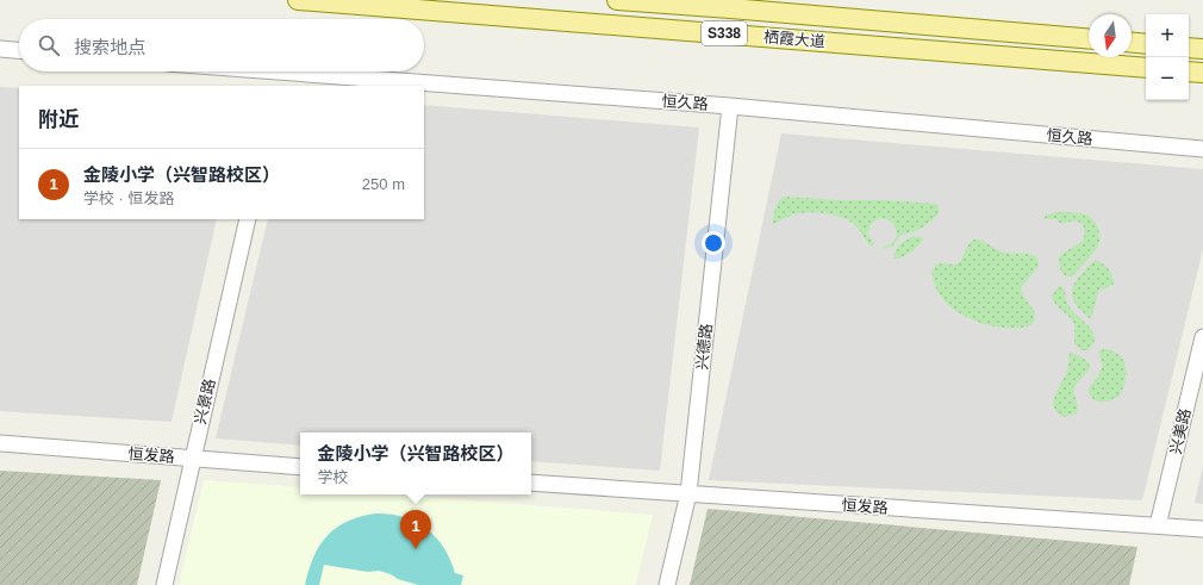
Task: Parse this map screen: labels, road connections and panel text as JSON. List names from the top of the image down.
{
  "streets": {
    "main road": ["S338", "栖霞大道"],
    "street": [
      "恒久路",
      "兴德路",
      "兴景路",
      "兴美路",
      "恒发路"
    ]
  },
  "crossings": [
    ["恒久路", "兴德路"],
    ["兴德路", "恒发路"],
    ["兴景路", "恒发路"],
    ["兴美路", "恒发路"]
  ],
  "north": "bottom",
  "page": {
    "map_buttons": ["+", "−"],
    "search": "搜索地点",
    "heading": "附近",
    "list": [
      {
        "mark": "1",
        "name": "金陵小学（兴智路校区）",
        "note": "学校 · 恒发路",
        "value": "250 m"
      }
    ],
    "popup": ["金陵小学（兴智路校区）", "学校"],
    "pins": "1"
  }
}
